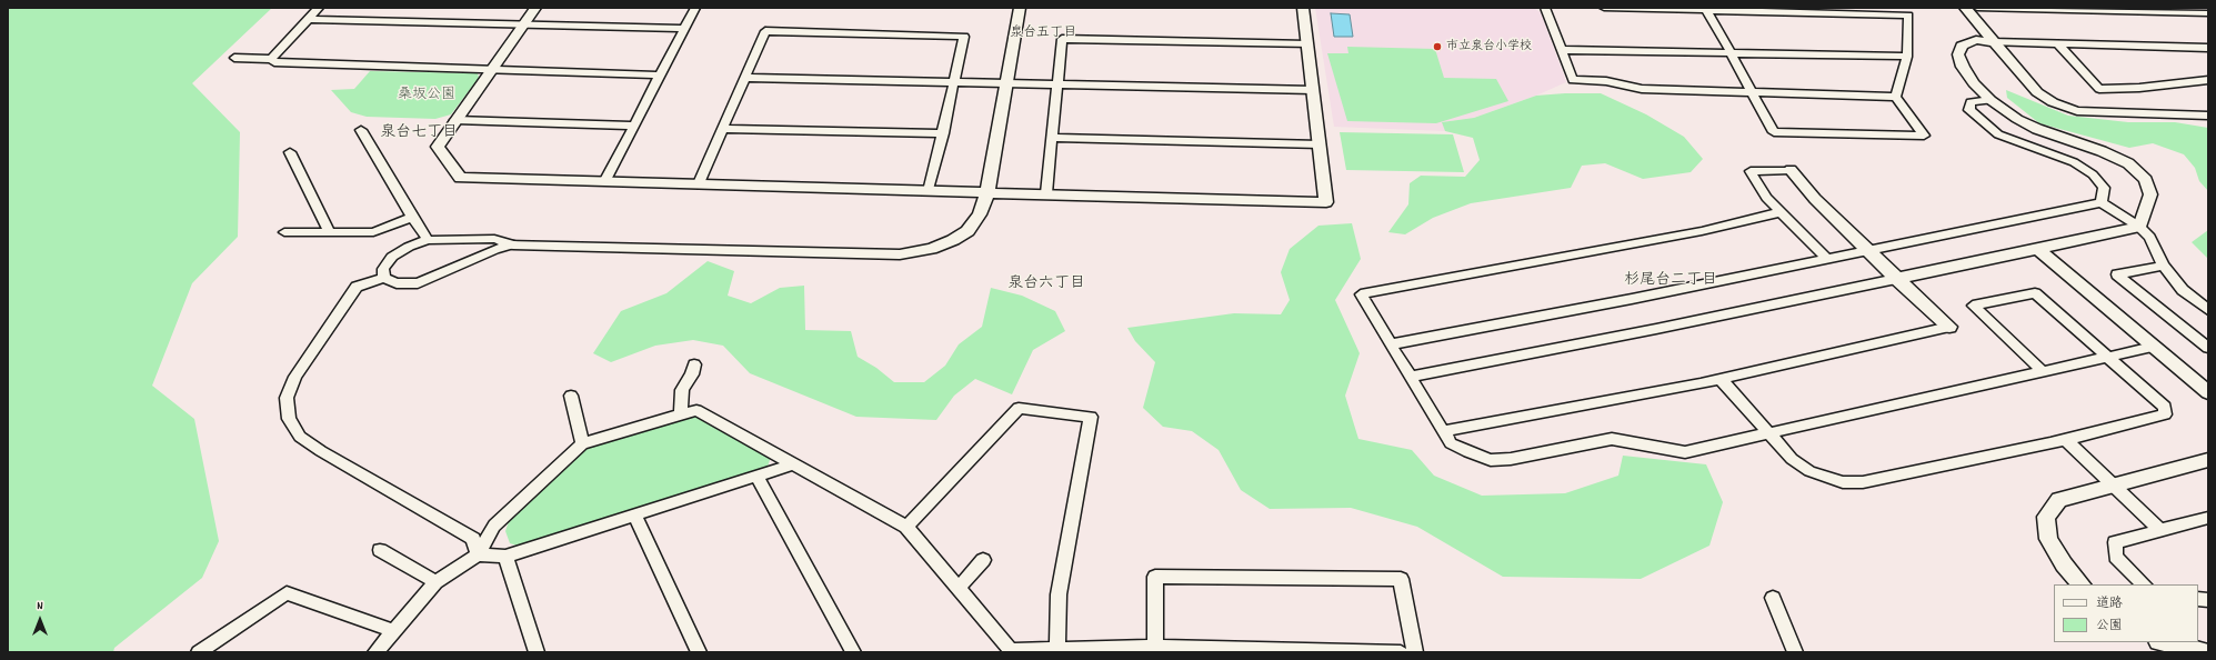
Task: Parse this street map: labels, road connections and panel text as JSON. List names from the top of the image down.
{
  "districts": [
    "泉台五丁目",
    "泉台七丁目",
    "杉尾台二丁目",
    "泉台六丁目"
  ],
  "parks": ["桑坂公園"],
  "places": ["市立泉台小学校"],
  "legend": ["道路", "公園"],
  "north": "top"
}
